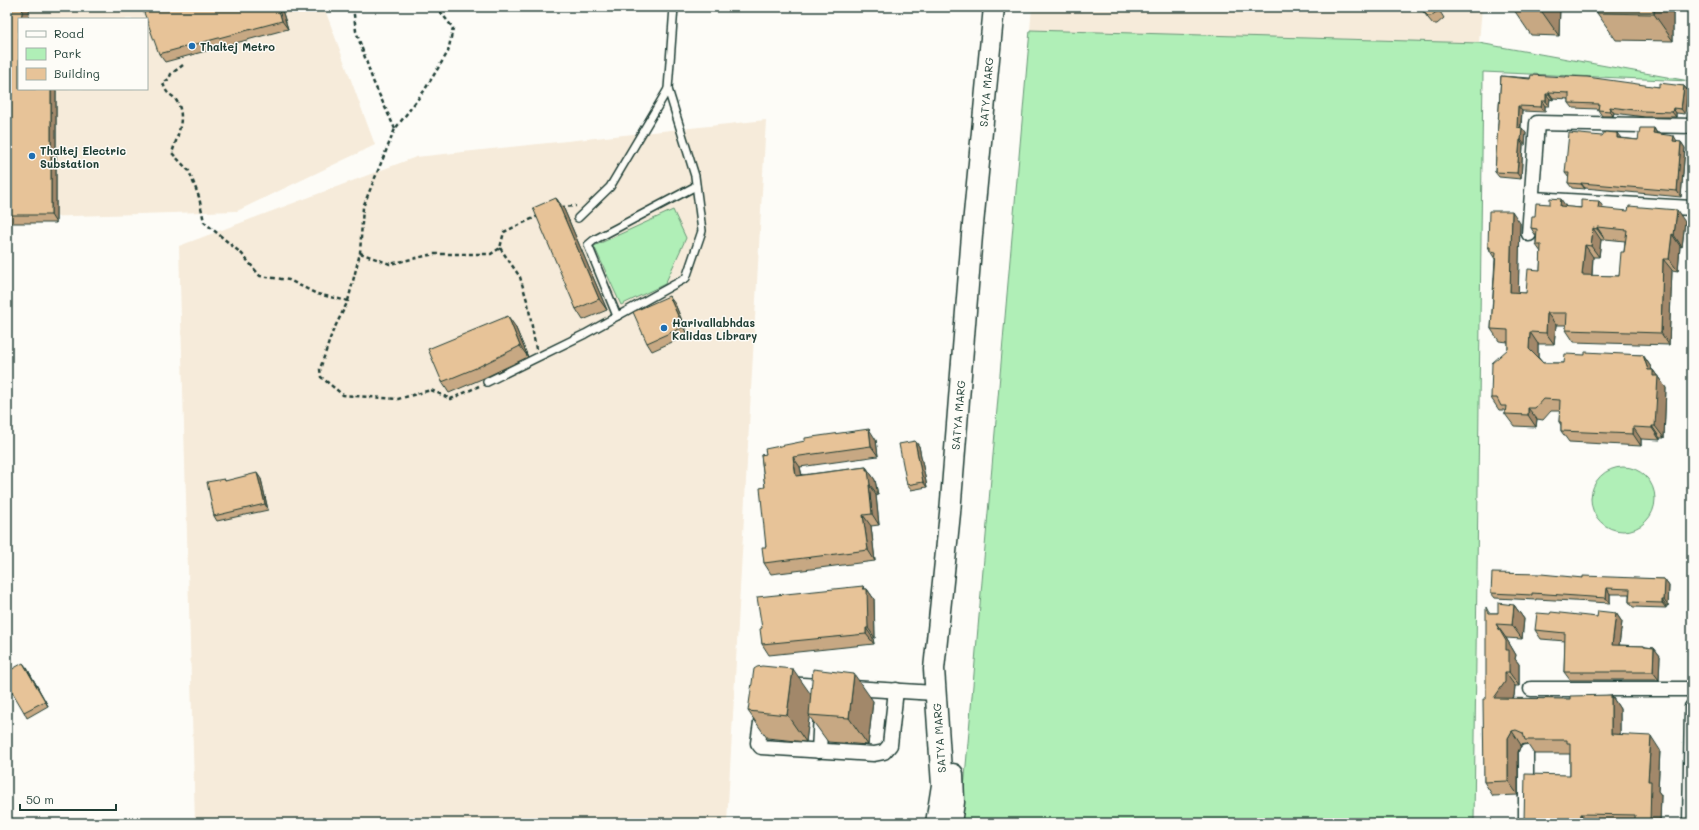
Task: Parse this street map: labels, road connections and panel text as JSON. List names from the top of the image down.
{
  "streets": {
    "main road": ["SATYA MARG"]
  },
  "places": ["Thaltej Metro", "Thaltej Electric Substation", "Harivallabhdas Kalidas Library"],
  "legend": ["Road", "Park", "Building"],
  "scale_bar": "50 m"
}
